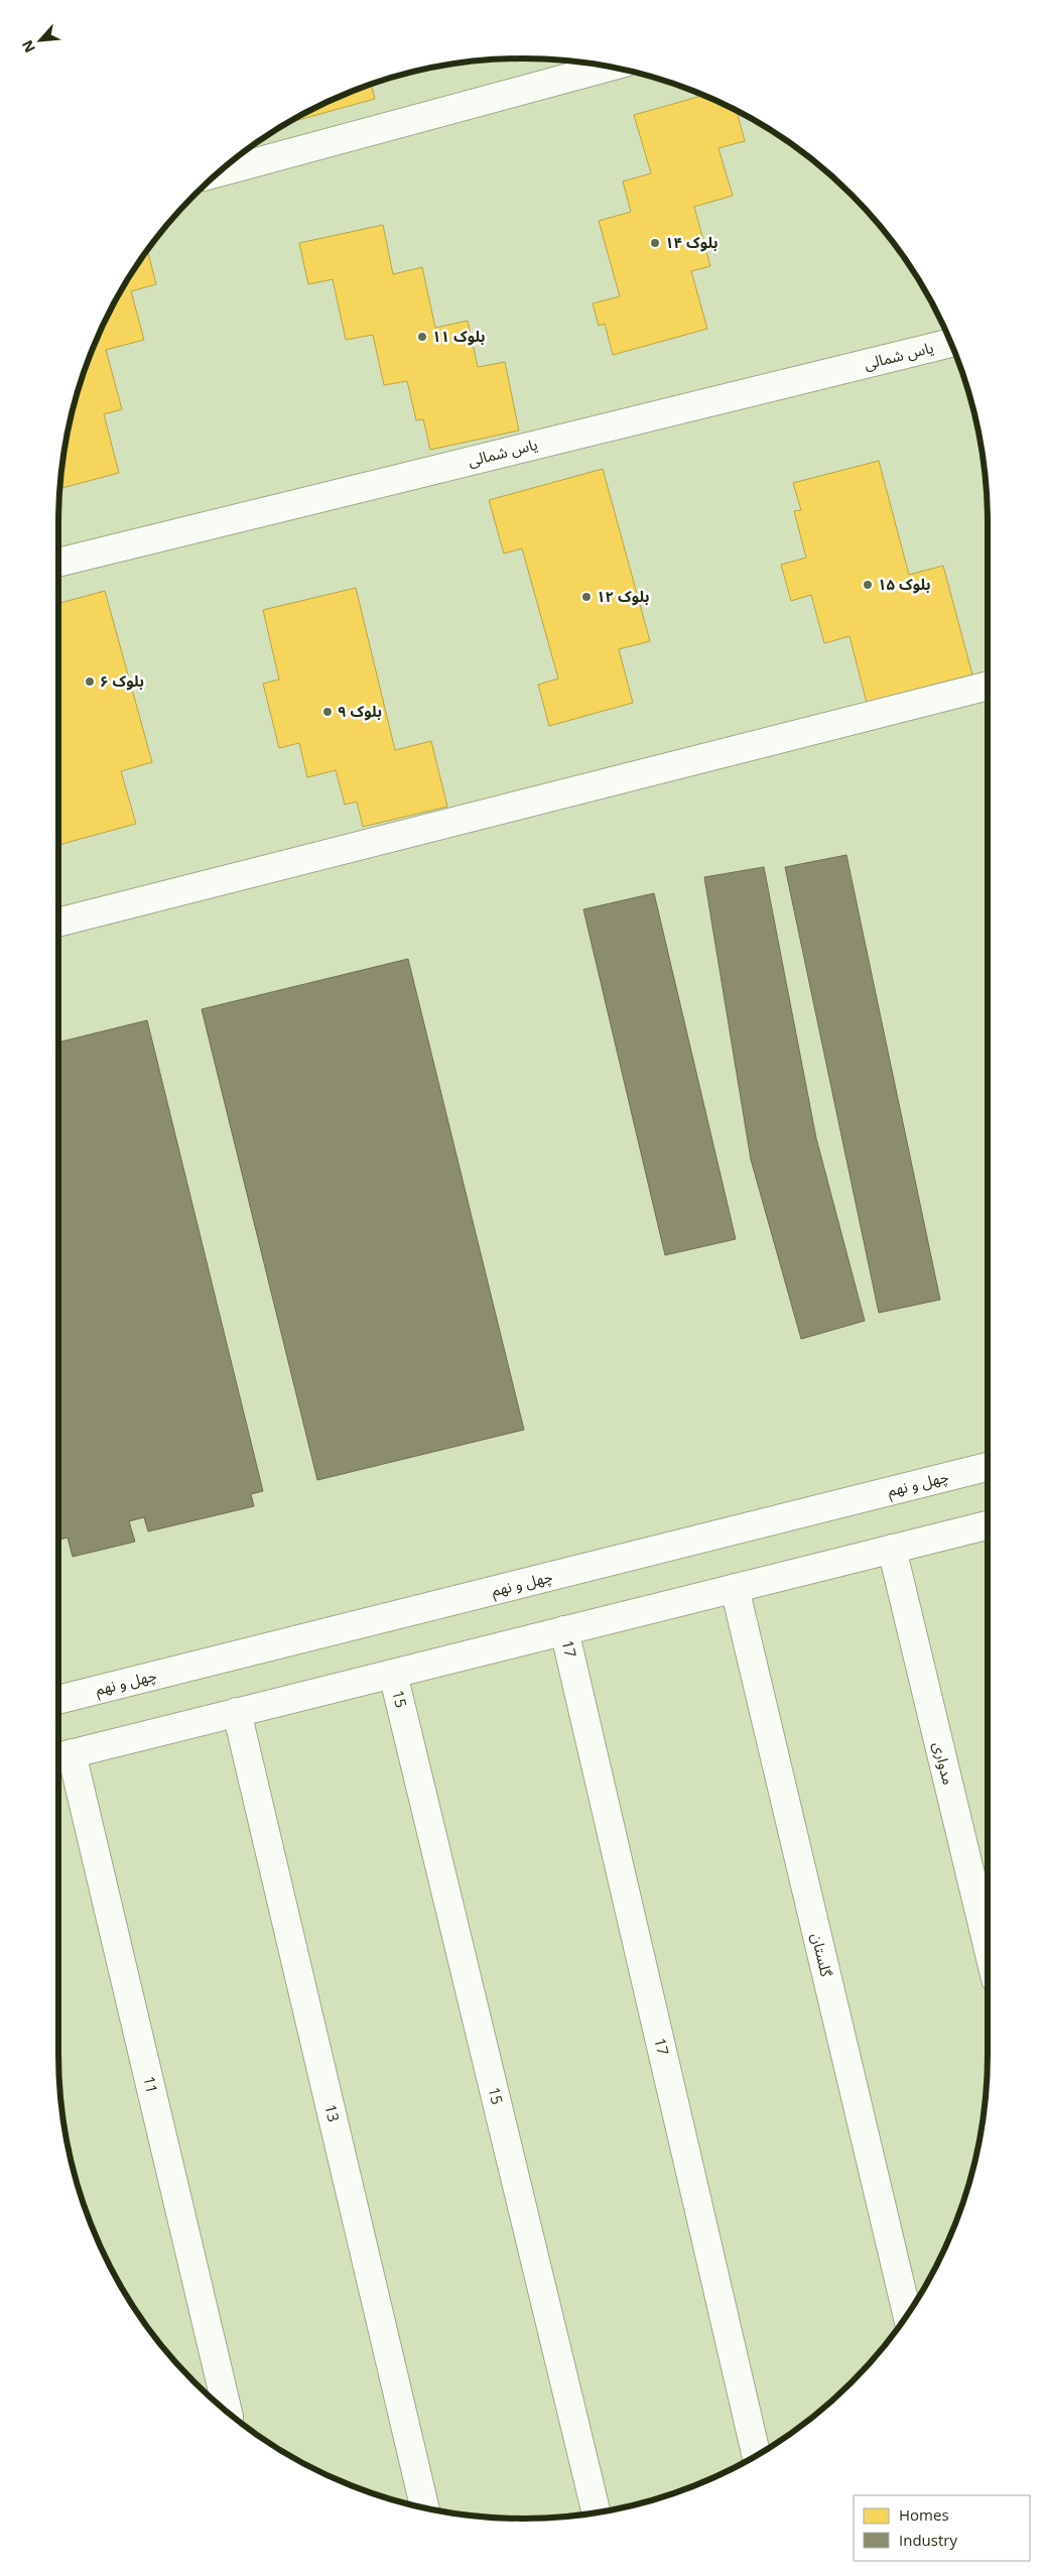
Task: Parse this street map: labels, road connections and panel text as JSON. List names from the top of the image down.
{
  "streets": {
    "street": [
      "یاس شمالی",
      "چهل و نهم",
      "17",
      "15",
      "مدواری",
      "گلستان",
      "11",
      "13"
    ]
  },
  "places": [
    "بلوک ۱۴",
    "بلوک ۱۱",
    "بلوک ۱۵",
    "بلوک ۱۲",
    "بلوک ۶",
    "بلوک ۹"
  ],
  "legend": ["Homes", "Industry"],
  "north": "bottom left"
}
